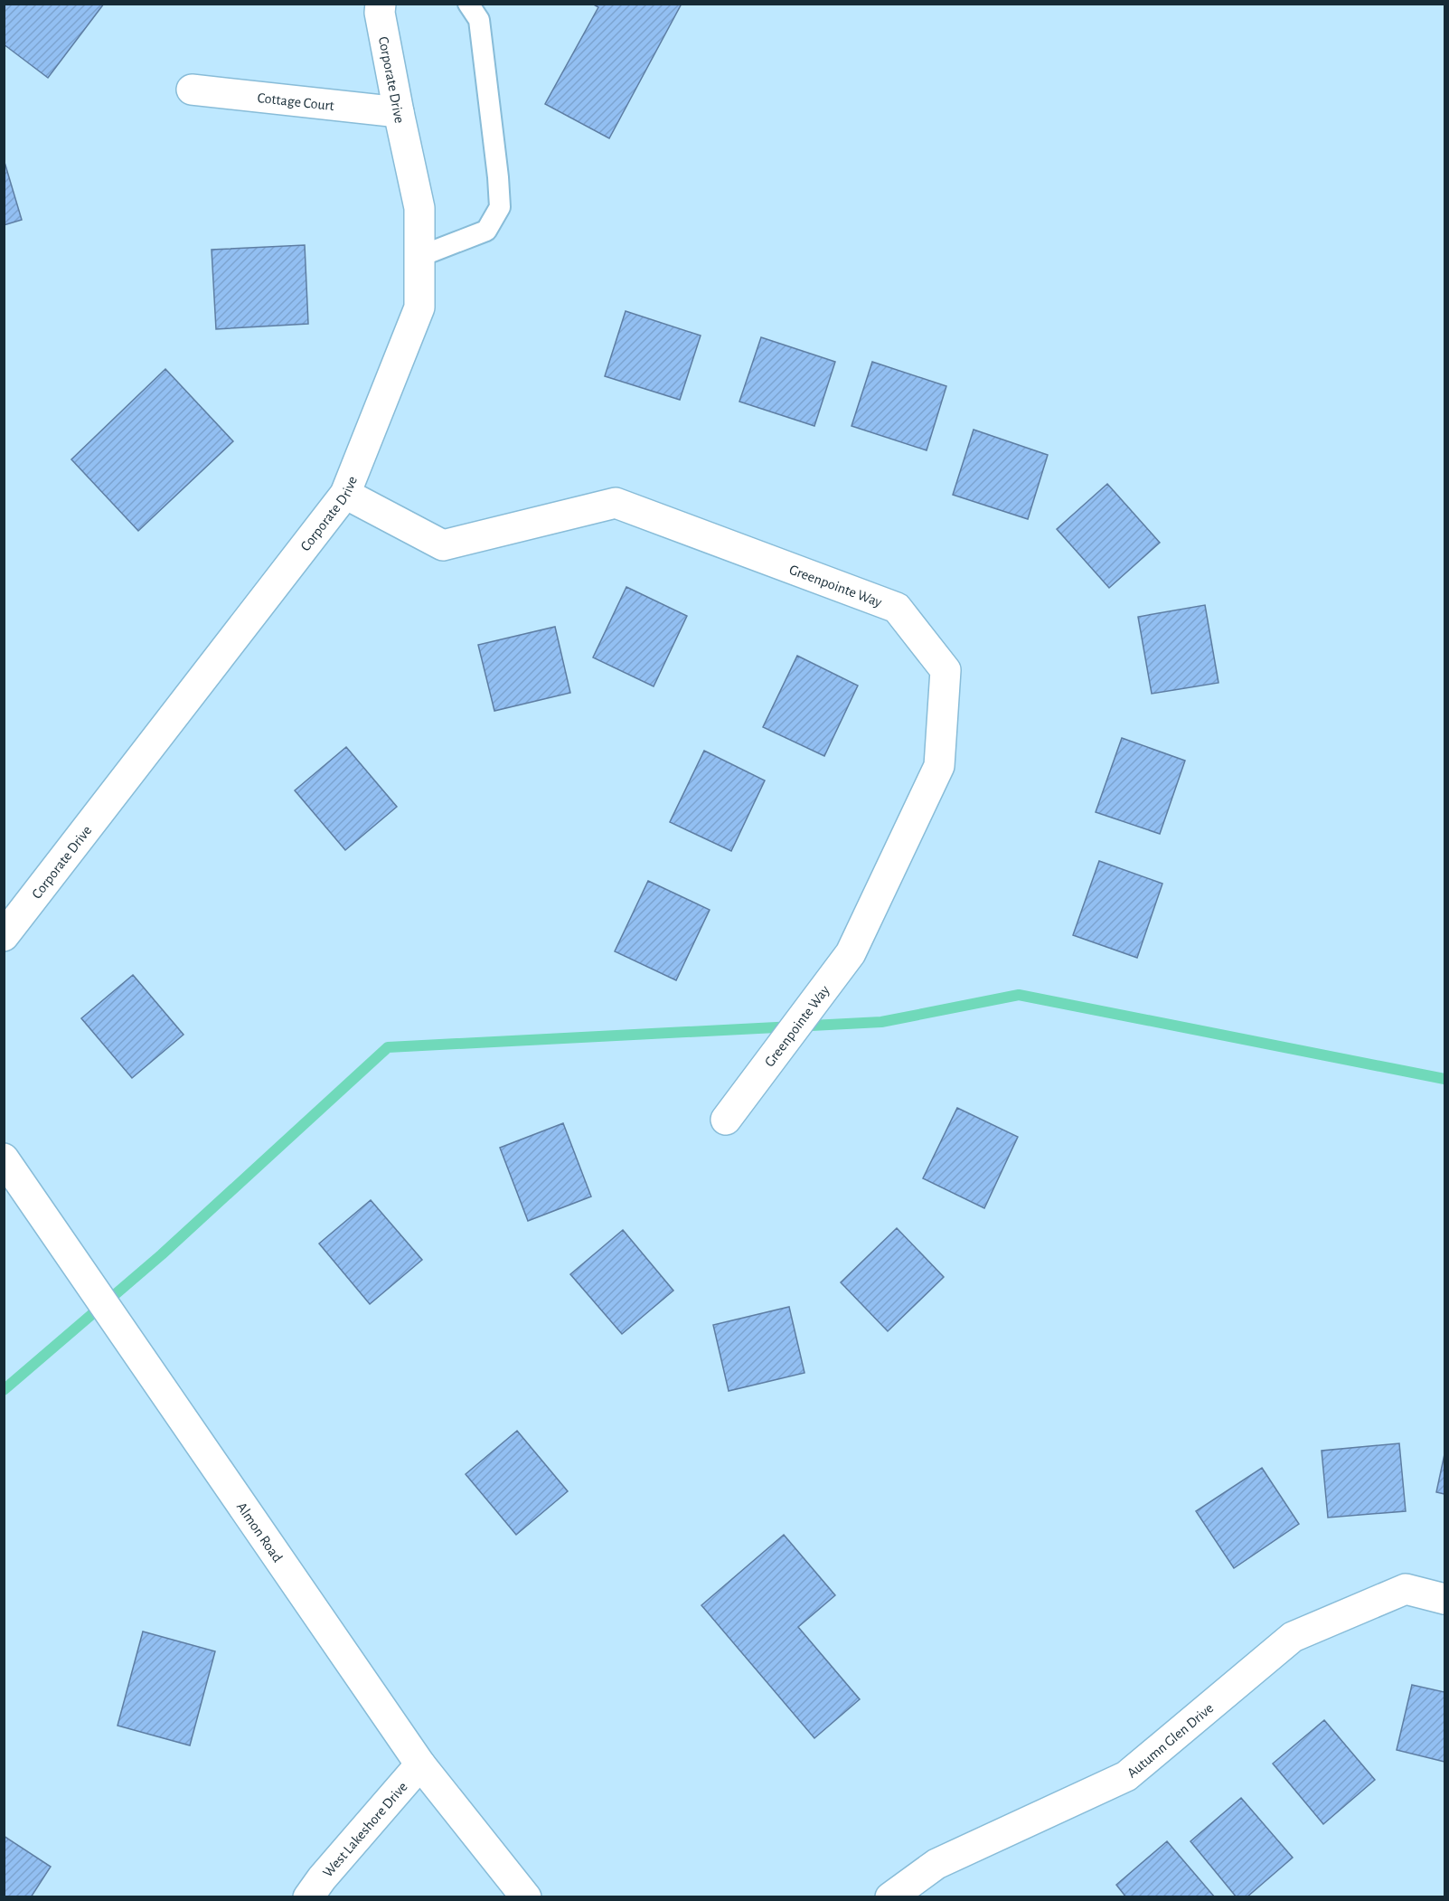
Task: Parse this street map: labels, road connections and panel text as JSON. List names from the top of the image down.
{
  "streets": {
    "street": [
      "Corporate Drive",
      "Cottage Court",
      "Greenpointe Way",
      "Almon Road",
      "Autumn Glen Drive",
      "West Lakeshore Drive"
    ]
  },
  "crossings": [
    ["Corporate Drive", "Cottage Court"],
    ["Corporate Drive", "Greenpointe Way"],
    ["Almon Road", "West Lakeshore Drive"]
  ]
}
